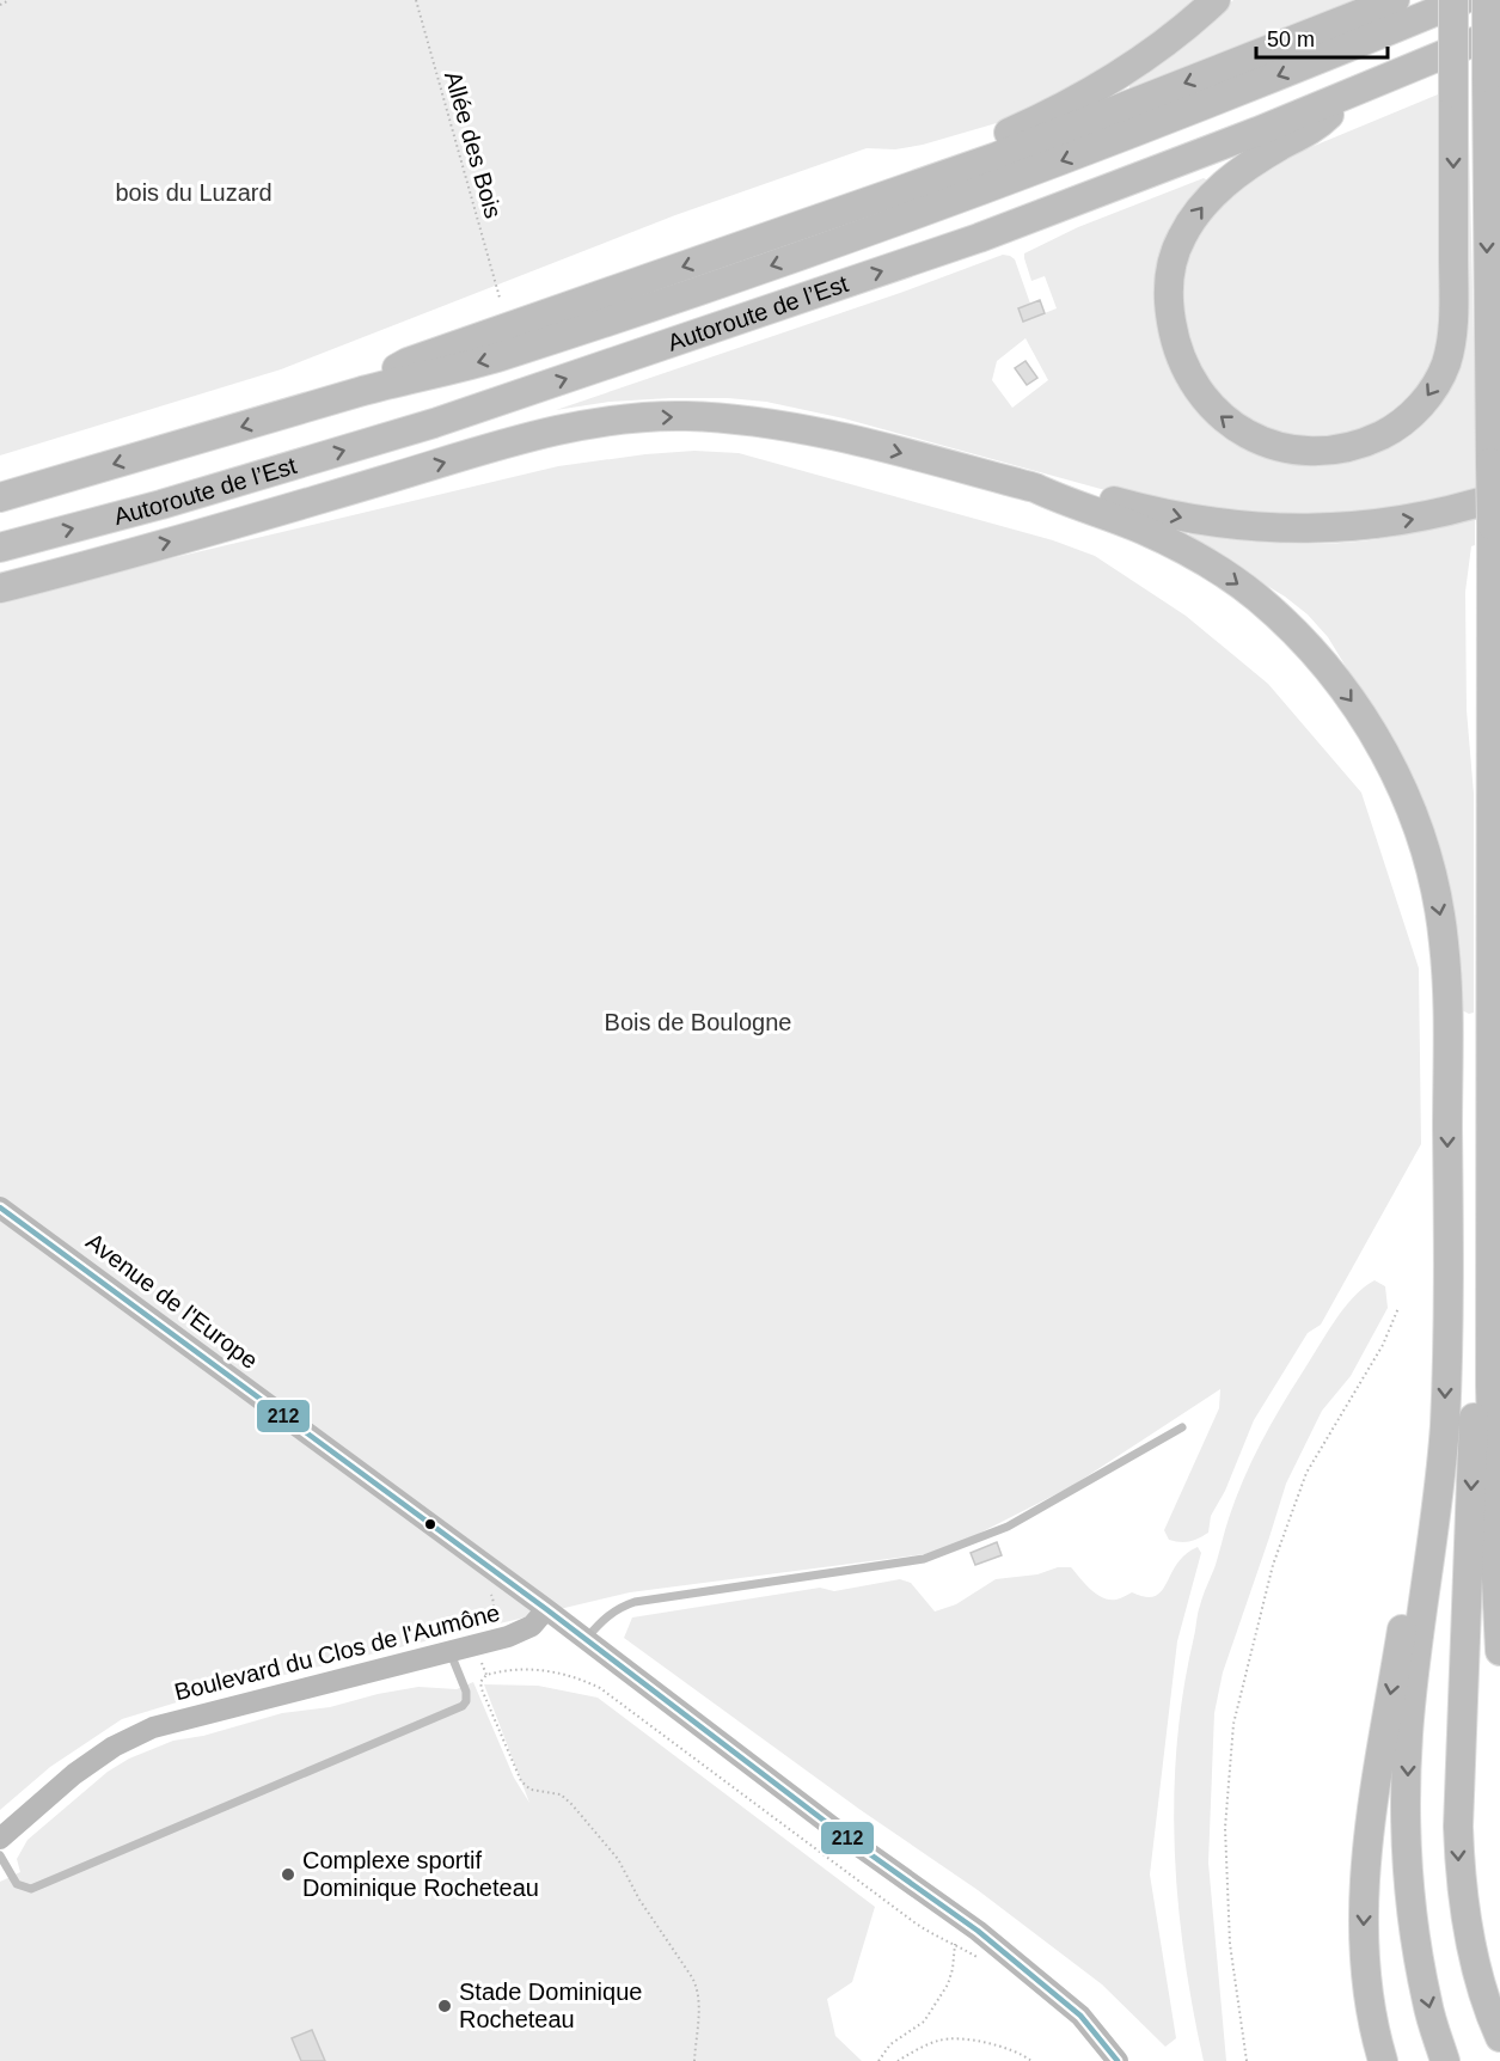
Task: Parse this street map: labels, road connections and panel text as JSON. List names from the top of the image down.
{
  "streets": {
    "highway": ["Autoroute de l’Est"],
    "main road": ["Avenue de l'Europe", "Boulevard du Clos de l'Aumône"],
    "path": ["Allée des Bois"]
  },
  "crossings": [
    ["Avenue de l'Europe", "Boulevard du Clos de l'Aumône"]
  ],
  "parks": ["bois du Luzard", "Bois de Boulogne"],
  "places": ["Complexe sportif Dominique Rocheteau", "Stade Dominique Rocheteau"],
  "lines": ["transit line 212"],
  "scale_bar": "50 m"
}
